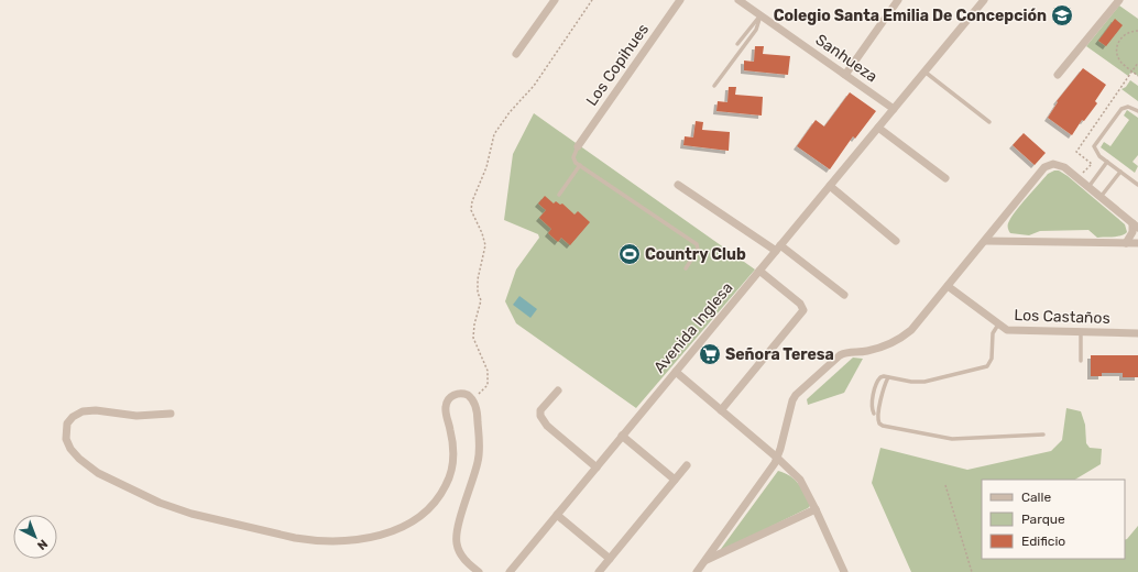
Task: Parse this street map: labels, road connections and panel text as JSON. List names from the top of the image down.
{
  "streets": {
    "street": [
      "Sanhueza",
      "Los Copihues",
      "Los Castaños",
      "Avenida Inglesa"
    ]
  },
  "crossings": [
    ["Sanhueza", "Avenida Inglesa"]
  ],
  "places": {
    "school or university": ["Colegio Santa Emilia De Concepción"],
    "sports": ["Country Club"],
    "supermarket": ["Señora Teresa"]
  },
  "legend": ["Calle", "Parque", "Edificio"],
  "north": "bottom right"
}
